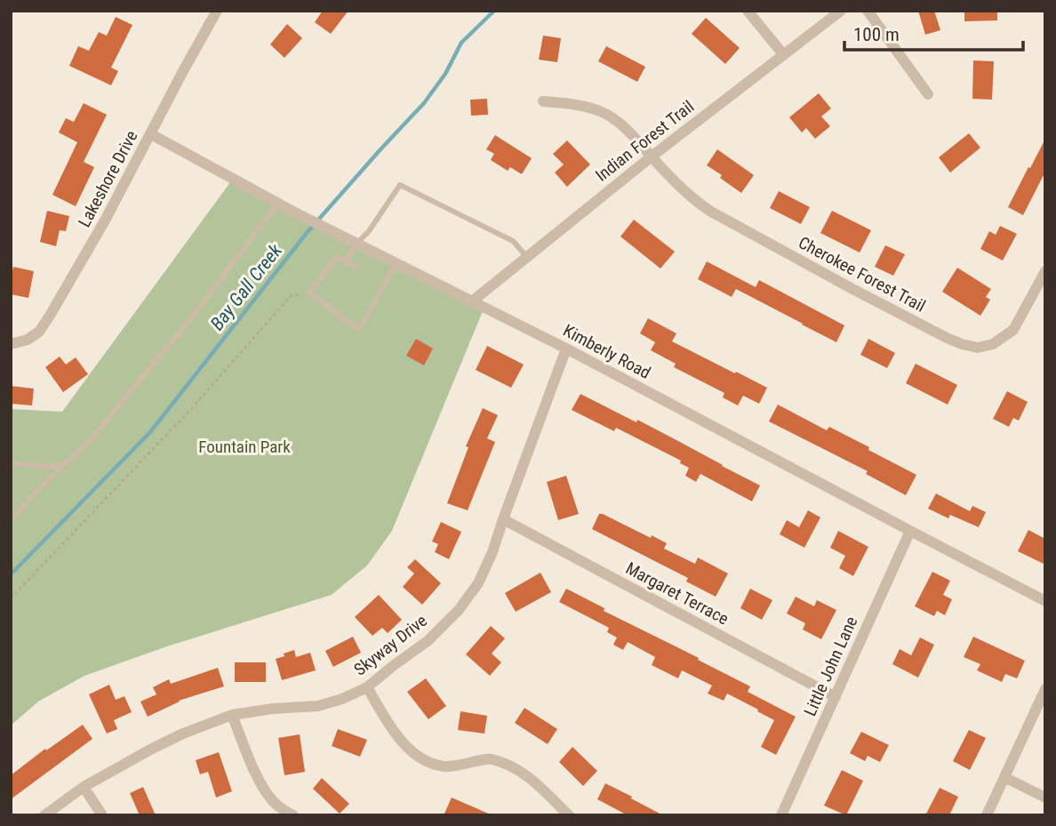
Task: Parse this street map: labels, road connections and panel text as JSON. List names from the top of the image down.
{
  "streets": {
    "street": [
      "Indian Forest Trail",
      "Lakeshore Drive",
      "Cherokee Forest Trail",
      "Kimberly Road",
      "Margaret Terrace",
      "Skyway Drive",
      "Little John Lane"
    ]
  },
  "crossings": [
    ["Indian Forest Trail", "Cherokee Forest Trail"],
    ["Indian Forest Trail", "Kimberly Road"],
    ["Lakeshore Drive", "Kimberly Road"],
    ["Kimberly Road", "Skyway Drive"],
    ["Kimberly Road", "Little John Lane"],
    ["Margaret Terrace", "Skyway Drive"],
    ["Margaret Terrace", "Little John Lane"]
  ],
  "water": ["Bay Gall Creek"],
  "parks": ["Fountain Park"],
  "scale_bar": "100 m"
}
